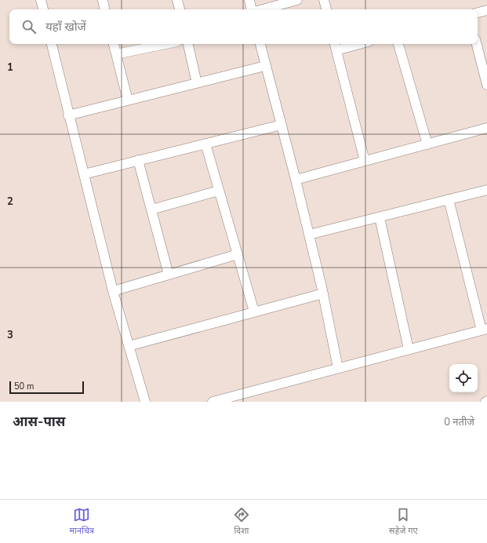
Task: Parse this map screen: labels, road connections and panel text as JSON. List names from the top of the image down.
{
  "scale_bar": "50 m",
  "page": {
    "search": "यहाँ खोजें",
    "scale": "50 m",
    "heading": ["आस-पास", "0 नतीजे"],
    "nav": ["मानचित्र", "दिशा", "सहेजे गए"]
  },
  "grid": {
    "rows": ["1", "2", "3"]
  }
}
